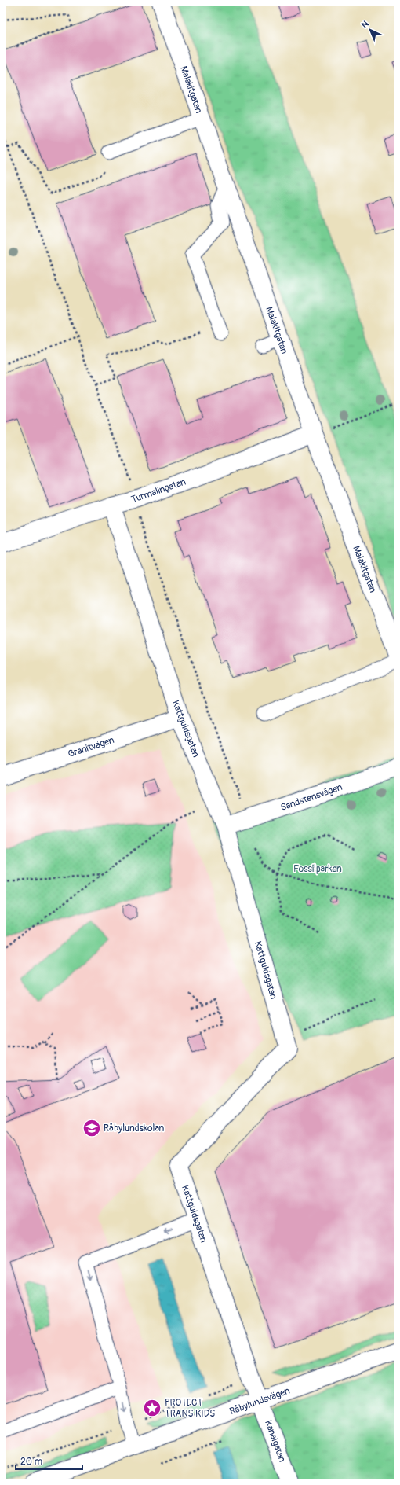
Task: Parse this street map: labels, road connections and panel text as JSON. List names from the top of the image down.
{
  "streets": {
    "street": [
      "Malakitgatan",
      "Turmalingatan",
      "Kattguldsgatan",
      "Granitvägen",
      "Sandstensvägen",
      "Råbylundsvägen",
      "Kanalgatan"
    ]
  },
  "crossings": [
    ["Malakitgatan", "Turmalingatan"],
    ["Turmalingatan", "Kattguldsgatan"],
    ["Kattguldsgatan", "Granitvägen"],
    ["Kattguldsgatan", "Sandstensvägen"],
    ["Kattguldsgatan", "Råbylundsvägen"],
    ["Kattguldsgatan", "Kanalgatan"],
    ["Råbylundsvägen", "Kanalgatan"]
  ],
  "parks": ["Fossilparken"],
  "places": {
    "school or university": ["Råbylundskolan"],
    "place": ["PROTECT TRANS KIDS"]
  },
  "scale_bar": "20 m",
  "north": "top left"
}
